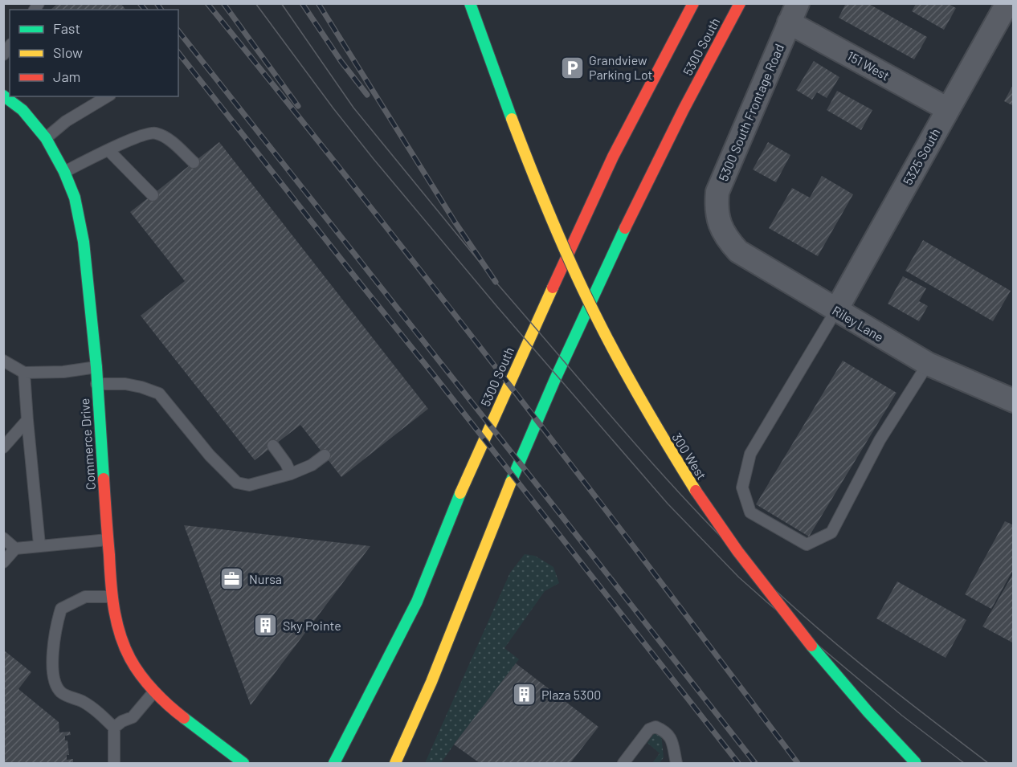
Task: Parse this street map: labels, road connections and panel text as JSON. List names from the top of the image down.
{
  "streets": {
    "main road": ["5300 South", "Commerce Drive", "300 West"],
    "street": [
      "151 West",
      "5300 South Frontage Road",
      "5325 South",
      "Riley Lane"
    ]
  },
  "crossings": [
    ["151 West", "5300 South Frontage Road"],
    ["151 West", "5325 South"],
    ["5300 South Frontage Road", "Riley Lane"],
    ["5325 South", "Riley Lane"]
  ],
  "places": {
    "parking": ["Grandview Parking Lot"],
    "office": ["Nursa"],
    "building": ["Sky Pointe", "Plaza 5300"]
  },
  "legend": ["Fast", "Slow", "Jam"]
}
